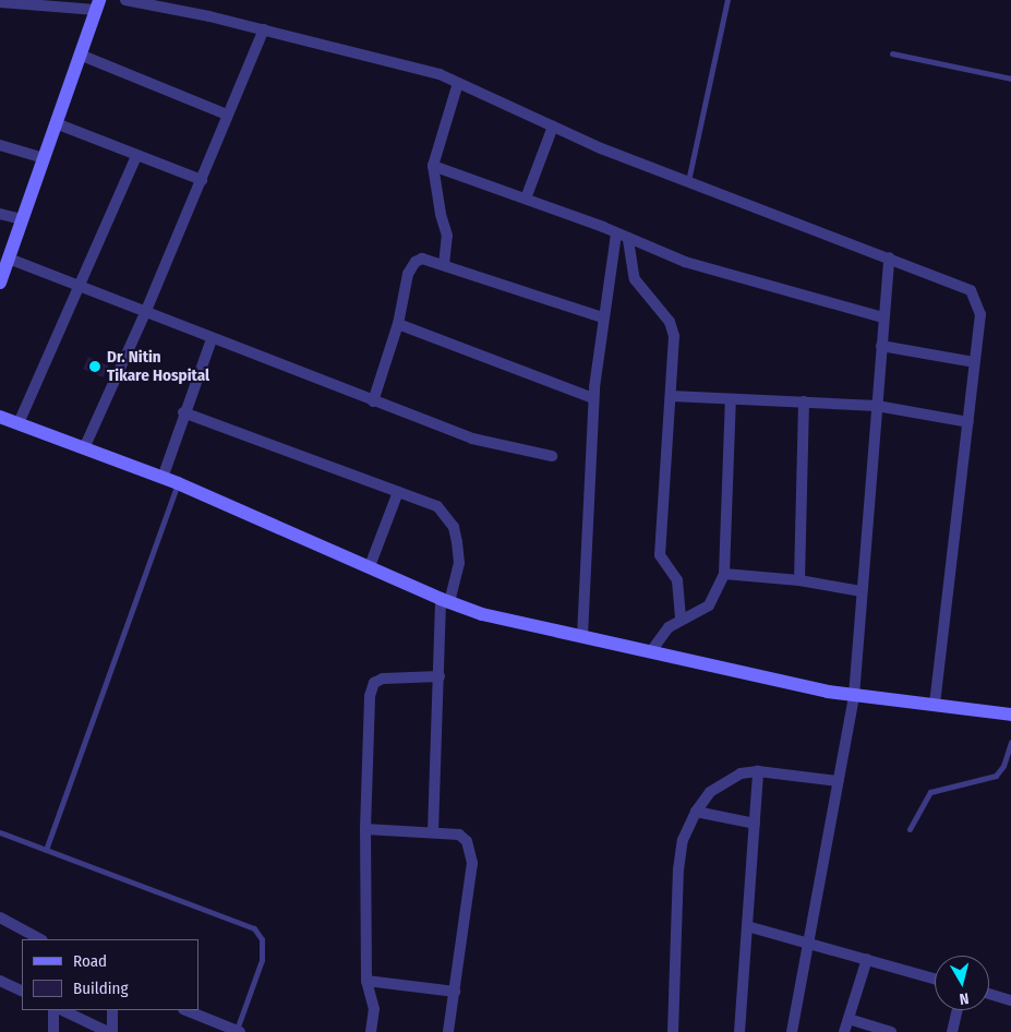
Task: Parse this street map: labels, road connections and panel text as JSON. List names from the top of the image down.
{
  "places": ["Dr. Nitin Tikare Hospital"],
  "legend": ["Road", "Building"],
  "north": "bottom"
}
